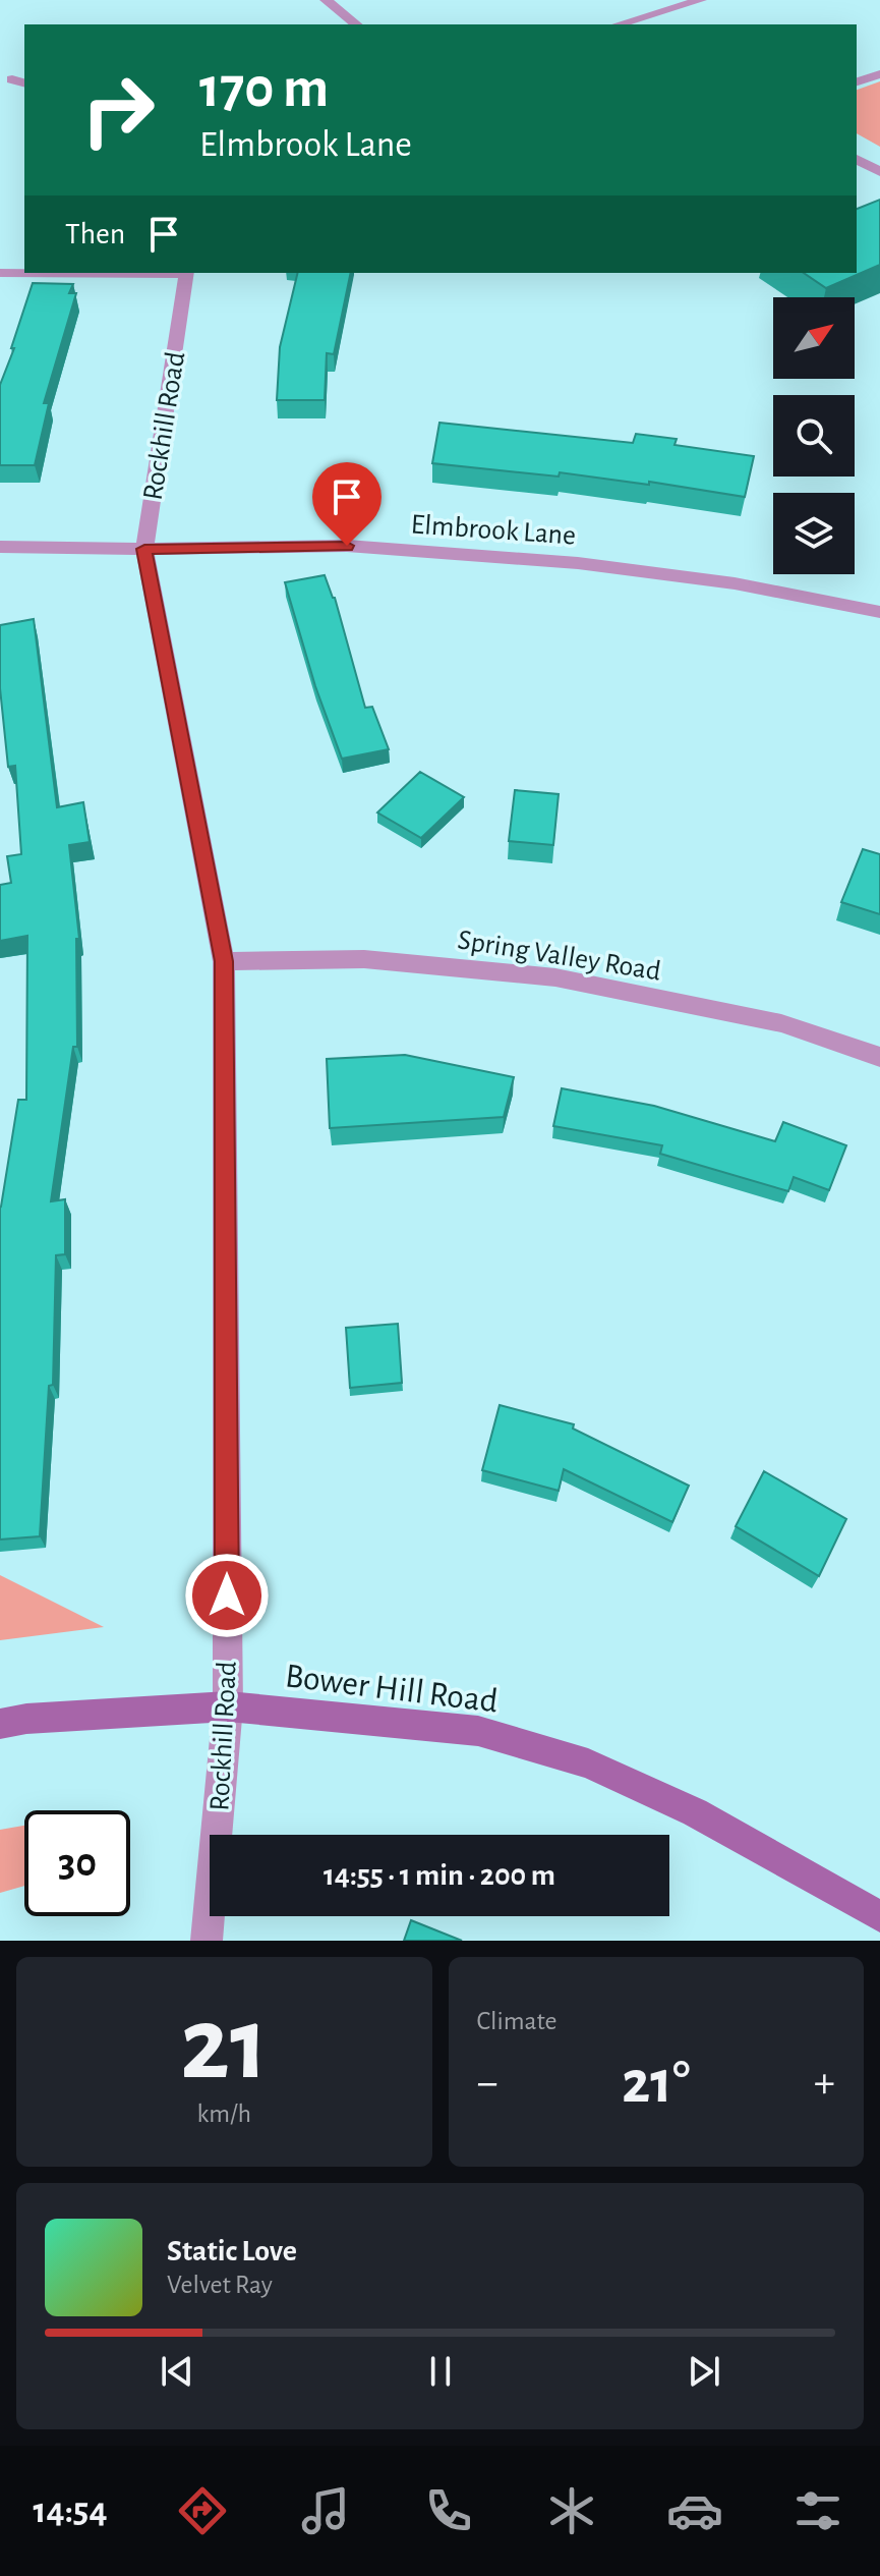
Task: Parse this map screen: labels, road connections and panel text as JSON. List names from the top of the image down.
{
  "streets": {
    "main road": ["Bower Hill Road"],
    "street": ["Rockhill Road", "Elmbrook Lane", "Spring Valley Road"]
  },
  "crossings": [
    ["Rockhill Road", "Elmbrook Lane"],
    ["Rockhill Road", "Spring Valley Road"],
    ["Rockhill Road", "Bower Hill Road"]
  ],
  "north": "top right",
  "page": {
    "turn": ["170 m", "Elmbrook Lane"],
    "then": "Then",
    "limit": "30",
    "trip": "14:55 · 1 min · 200 m",
    "tile": [
      ["21", "km/h"],
      "Climate"
    ],
    "heat": ["−", "21°", "+"],
    "song": ["Static Love", "Velvet Ray"],
    "tabs": "14:54"
  }
}
